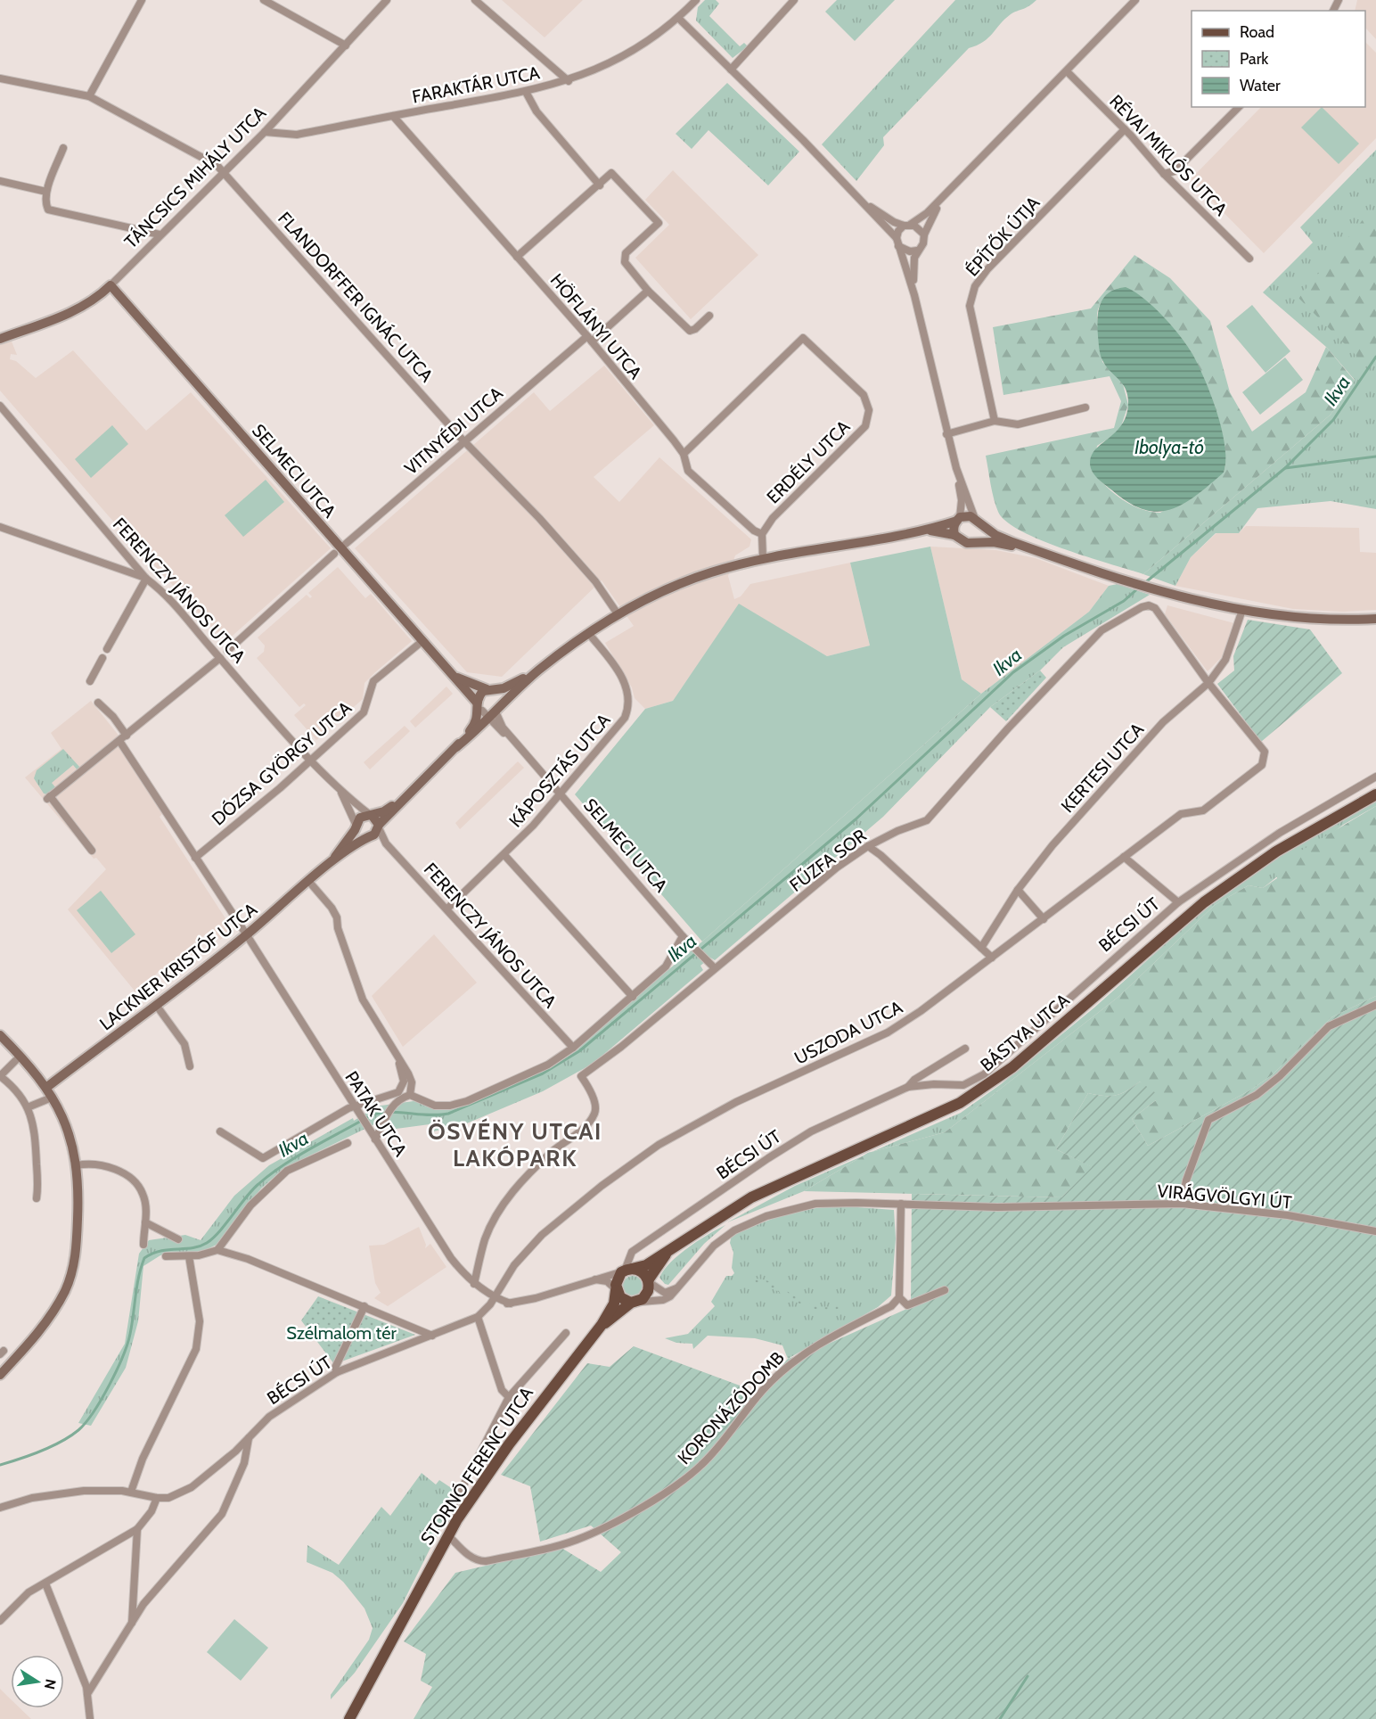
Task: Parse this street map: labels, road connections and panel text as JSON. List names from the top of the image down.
{
  "streets": {
    "main road": ["BÁSTYA UTCA", "STORNÓ FERENC UTCA"],
    "street": [
      "FARAKTÁR UTCA",
      "RÉVAI MIKLÓS UTCA",
      "TÁNCSICS MIHÁLY UTCA",
      "ÉPÍTŐK ÚTJA",
      "FLANDORFFER IGNÁC UTCA",
      "HÖFLÁNYI UTCA",
      "VITNYÉDI UTCA",
      "ERDÉLY UTCA",
      "SELMECI UTCA",
      "FERENCZY JÁNOS UTCA",
      "DÓZSA GYÖRGY UTCA",
      "KERTESI UTCA",
      "KÁPOSZTÁS UTCA",
      "FŰZFA SOR",
      "BÉCSI ÚT",
      "LACKNER KRISTÓF UTCA",
      "USZODA UTCA",
      "PATAK UTCA",
      "VIRÁGVÖLGYI ÚT",
      "KORONÁZÓDOMB"
    ]
  },
  "crossings": [
    ["FARAKTÁR UTCA", "TÁNCSICS MIHÁLY UTCA"],
    ["FARAKTÁR UTCA", "HÖFLÁNYI UTCA"],
    ["RÉVAI MIKLÓS UTCA", "ÉPÍTŐK ÚTJA"],
    ["TÁNCSICS MIHÁLY UTCA", "FLANDORFFER IGNÁC UTCA"],
    ["TÁNCSICS MIHÁLY UTCA", "SELMECI UTCA"],
    ["FLANDORFFER IGNÁC UTCA", "VITNYÉDI UTCA"],
    ["FLANDORFFER IGNÁC UTCA", "LACKNER KRISTÓF UTCA"],
    ["HÖFLÁNYI UTCA", "VITNYÉDI UTCA"],
    ["HÖFLÁNYI UTCA", "ERDÉLY UTCA"],
    ["VITNYÉDI UTCA", "SELMECI UTCA"],
    ["SELMECI UTCA", "DÓZSA GYÖRGY UTCA"],
    ["SELMECI UTCA", "KÁPOSZTÁS UTCA"],
    ["SELMECI UTCA", "FŰZFA SOR"],
    ["SELMECI UTCA", "LACKNER KRISTÓF UTCA"],
    ["FERENCZY JÁNOS UTCA", "DÓZSA GYÖRGY UTCA"],
    ["FERENCZY JÁNOS UTCA", "KÁPOSZTÁS UTCA"],
    ["FERENCZY JÁNOS UTCA", "LACKNER KRISTÓF UTCA"],
    ["DÓZSA GYÖRGY UTCA", "PATAK UTCA"],
    ["KERTESI UTCA", "FŰZFA SOR"],
    ["KERTESI UTCA", "LACKNER KRISTÓF UTCA"],
    ["KERTESI UTCA", "USZODA UTCA"],
    ["KÁPOSZTÁS UTCA", "LACKNER KRISTÓF UTCA"],
    ["FŰZFA SOR", "USZODA UTCA"],
    ["FŰZFA SOR", "PATAK UTCA"],
    ["BÉCSI ÚT", "USZODA UTCA"],
    ["BÉCSI ÚT", "BÁSTYA UTCA"],
    ["BÉCSI ÚT", "PATAK UTCA"],
    ["BÉCSI ÚT", "VIRÁGVÖLGYI ÚT"],
    ["BÉCSI ÚT", "STORNÓ FERENC UTCA"],
    ["LACKNER KRISTÓF UTCA", "PATAK UTCA"],
    ["USZODA UTCA", "PATAK UTCA"],
    ["BÁSTYA UTCA", "VIRÁGVÖLGYI ÚT"],
    ["BÁSTYA UTCA", "STORNÓ FERENC UTCA"],
    ["VIRÁGVÖLGYI ÚT", "STORNÓ FERENC UTCA"],
    ["KORONÁZÓDOMB", "STORNÓ FERENC UTCA"]
  ],
  "districts": ["ÖSVÉNY UTCAI LAKÓPARK"],
  "water": ["Ikva", "Ibolya-tó"],
  "parks": ["Szélmalom tér"],
  "legend": ["Road", "Park", "Water"],
  "north": "right"
}
